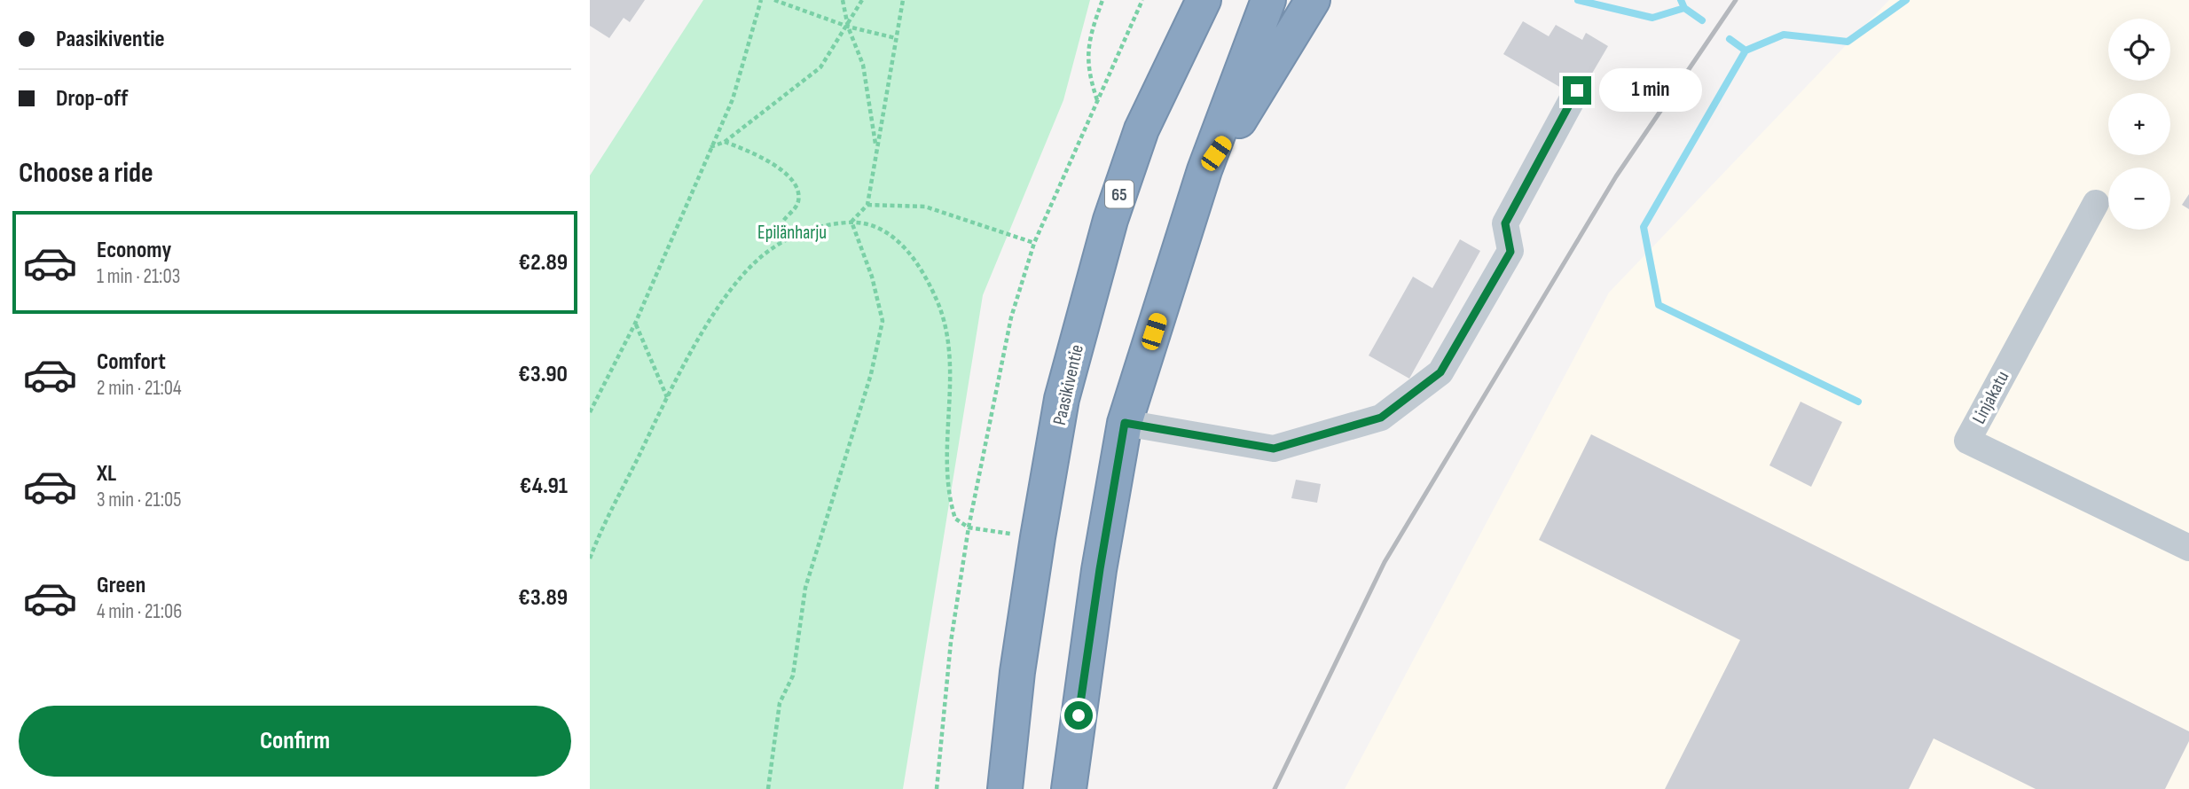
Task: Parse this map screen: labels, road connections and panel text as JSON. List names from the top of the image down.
{
  "streets": {
    "highway": ["65", "Paasikiventie"],
    "street": ["Linjakatu"]
  },
  "parks": ["Epilänharju"],
  "page": {
    "banner": ["Paasikiventie", "Drop-off"],
    "map_buttons": ["+", "−"],
    "bubble": "1 min",
    "heading": "Choose a ride",
    "list": [
      {
        "name": "Economy",
        "note": "1 min · 21:03",
        "value": "€2.89"
      },
      {
        "name": "Comfort",
        "note": "2 min · 21:04",
        "value": "€3.90"
      },
      {
        "name": "XL",
        "note": "3 min · 21:05",
        "value": "€4.91"
      },
      {
        "name": "Green",
        "note": "4 min · 21:06",
        "value": "€3.89"
      }
    ],
    "buttons": "Confirm"
  }
}
